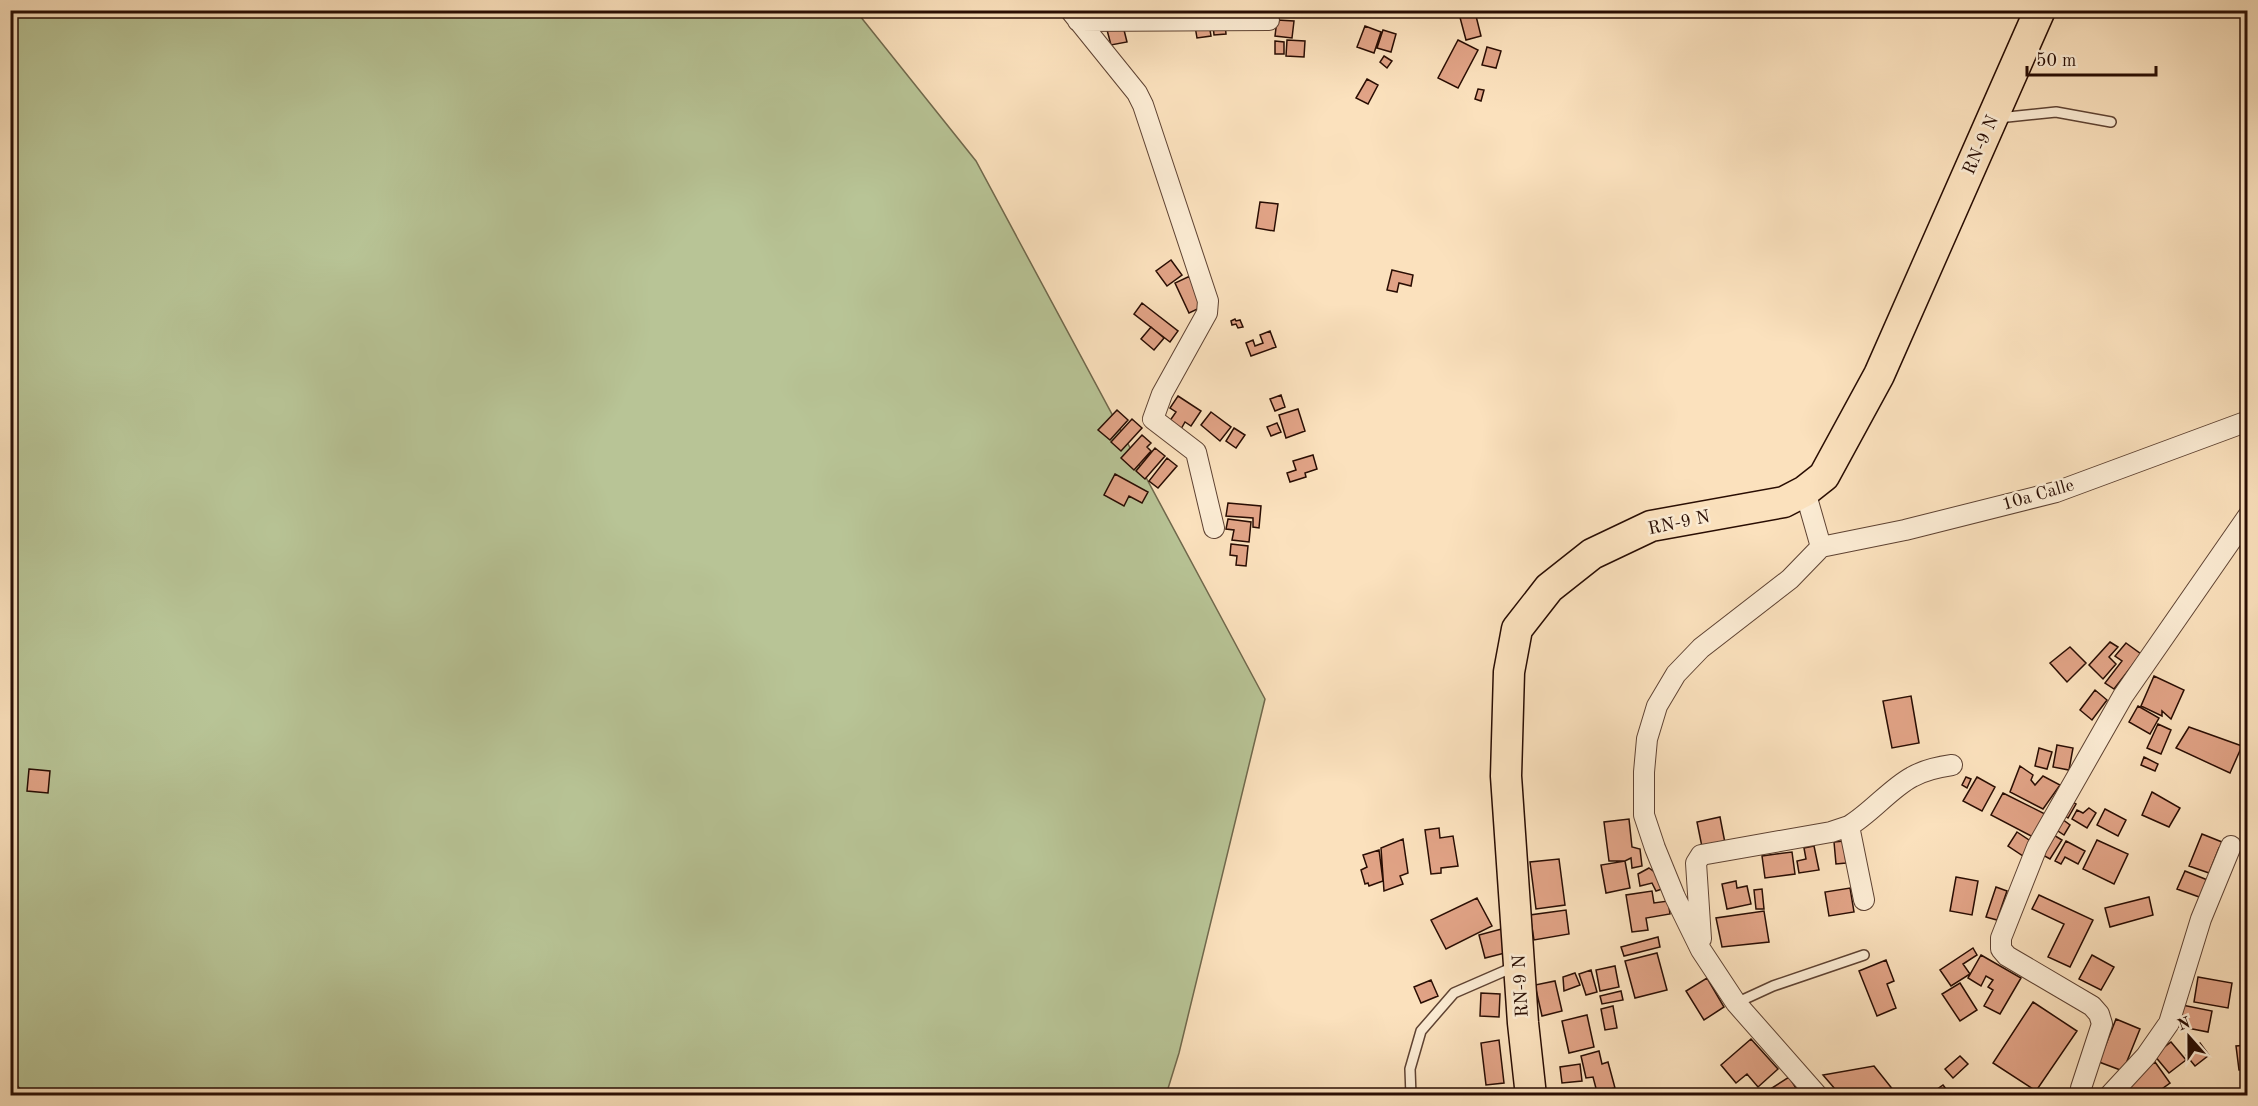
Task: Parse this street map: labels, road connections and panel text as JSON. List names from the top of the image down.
{
  "streets": {
    "main road": ["RN-9 N"],
    "street": ["10a Calle"]
  },
  "scale_bar": "50 m",
  "north": "top"
}
